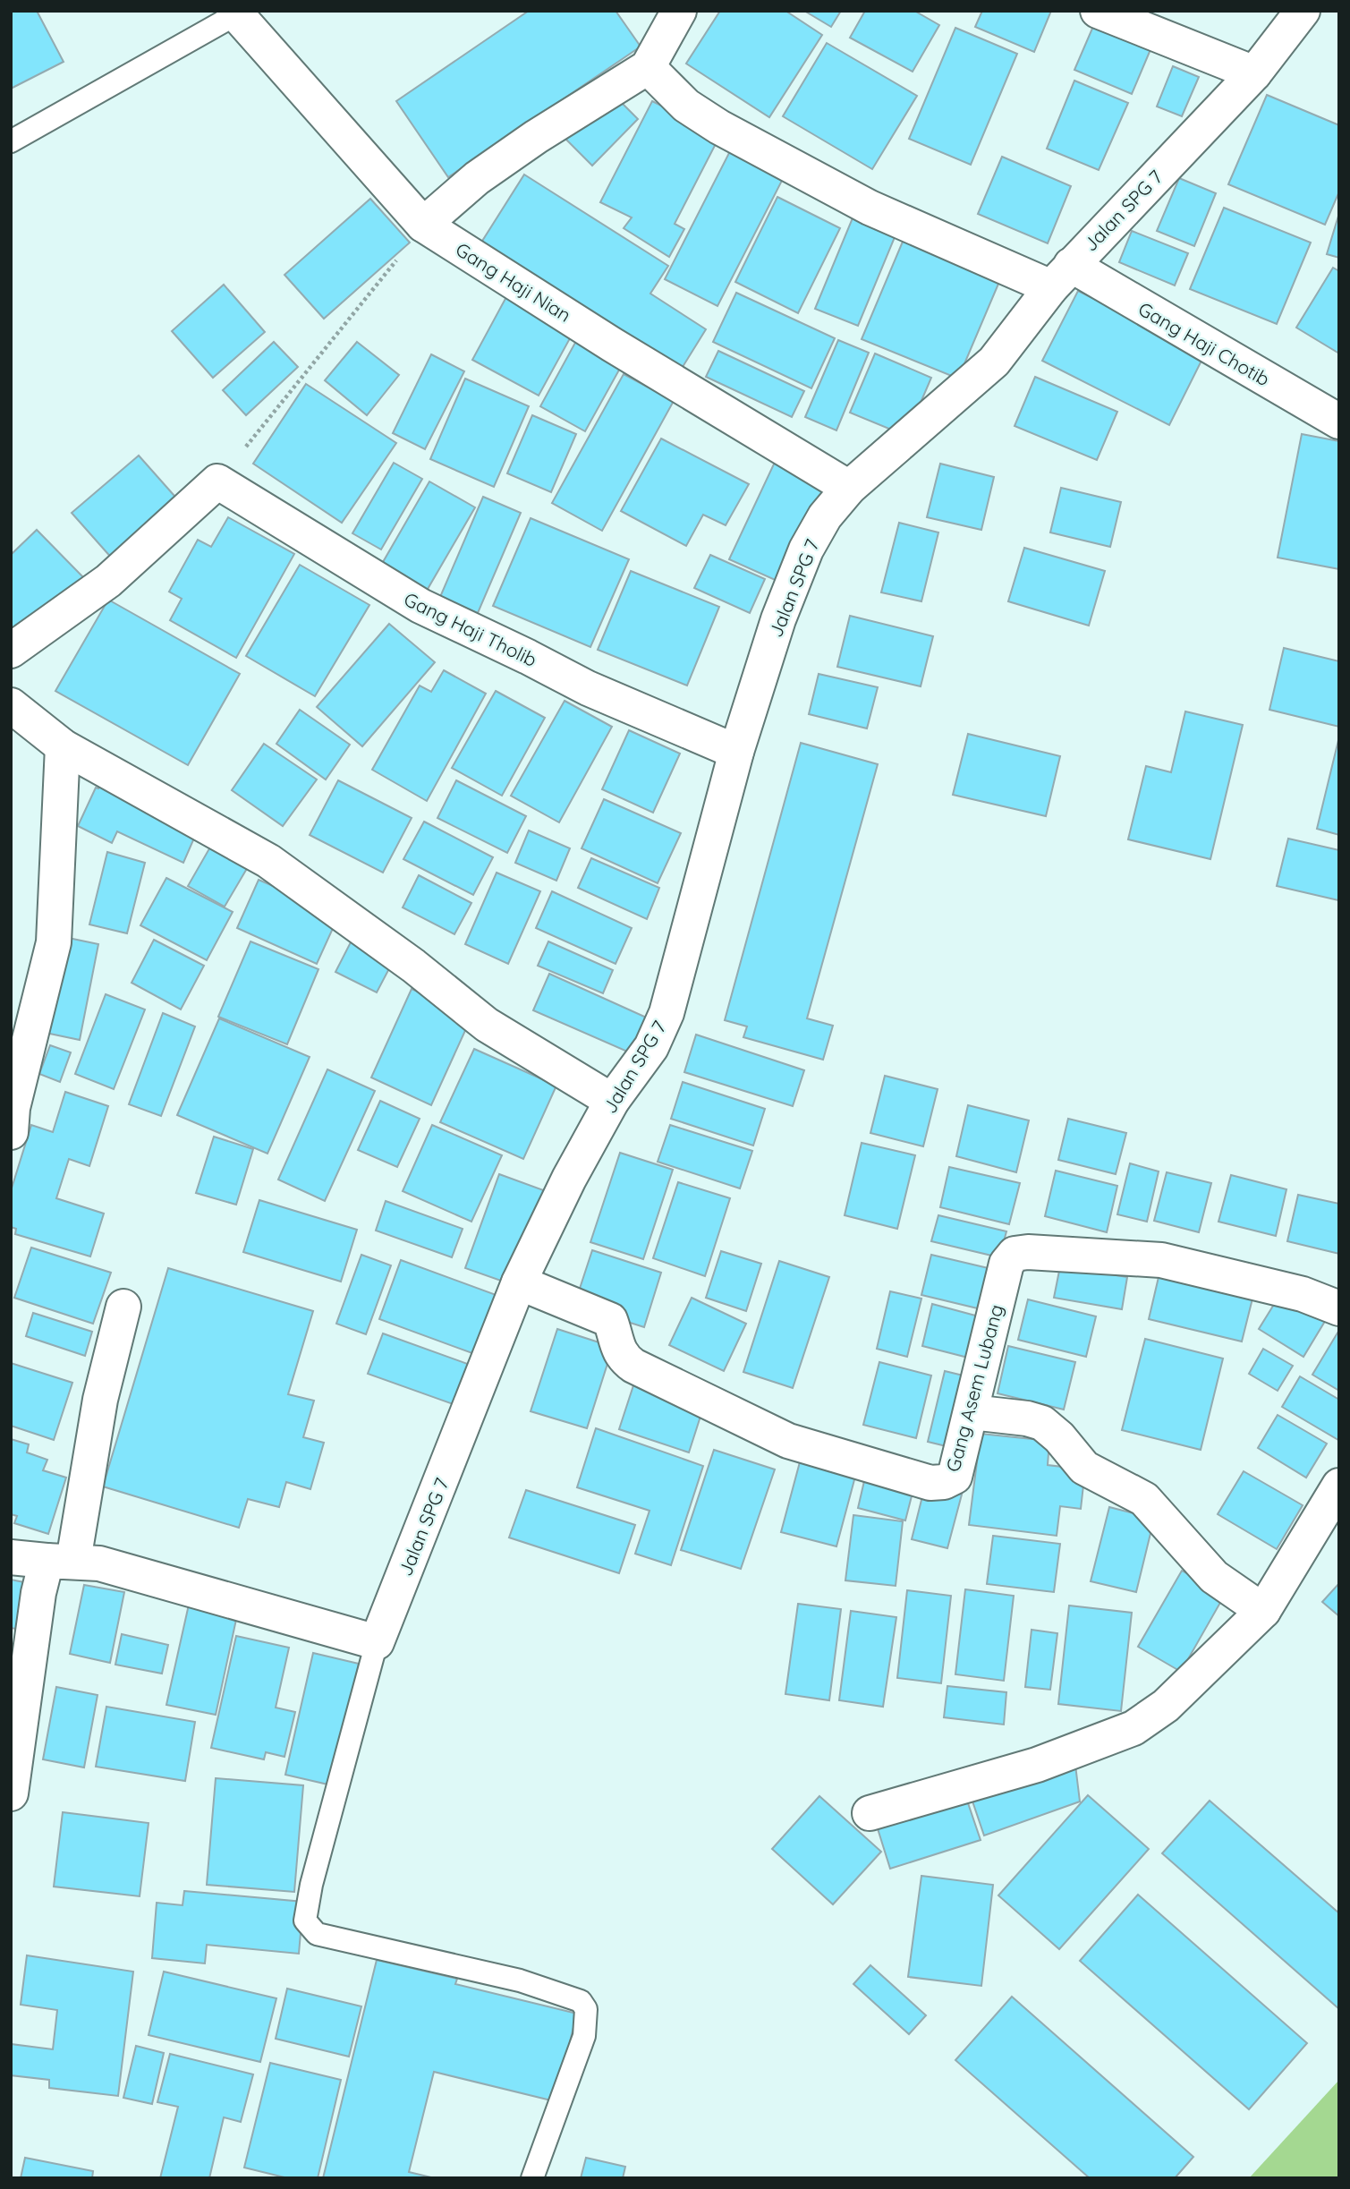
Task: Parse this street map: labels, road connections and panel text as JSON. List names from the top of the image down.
{
  "streets": {
    "street": [
      "Jalan SPG 7",
      "Gang Haji Nian",
      "Gang Haji Chotib",
      "Gang Haji Tholib",
      "Gang Asem Lubang"
    ]
  },
  "crossings": [
    ["Jalan SPG 7", "Gang Haji Nian"],
    ["Jalan SPG 7", "Gang Haji Chotib"],
    ["Jalan SPG 7", "Gang Haji Tholib"],
    ["Jalan SPG 7", "Gang Asem Lubang"]
  ]
}
